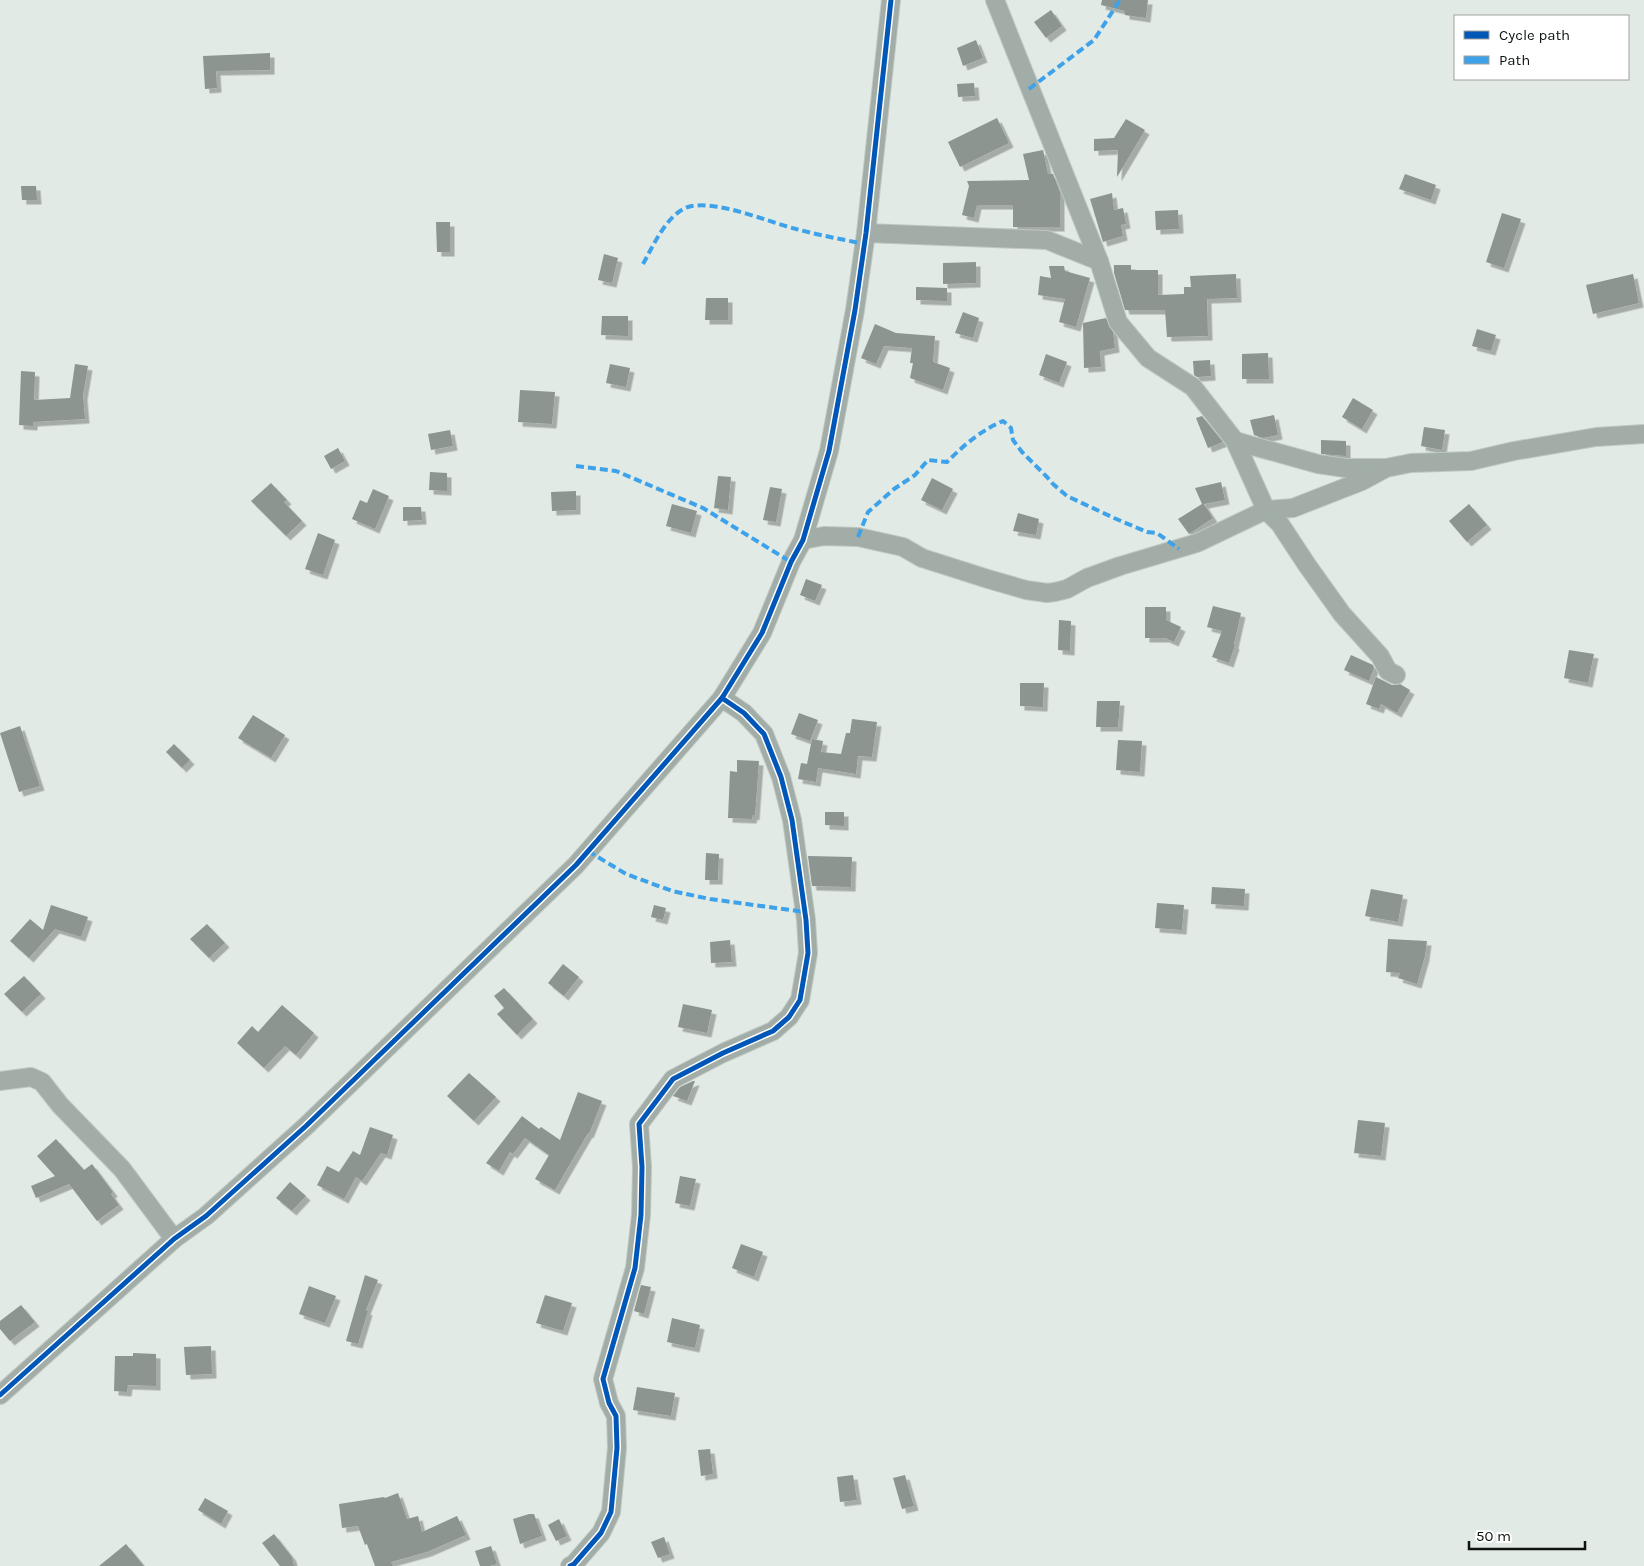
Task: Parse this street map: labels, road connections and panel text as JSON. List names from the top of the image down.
{
  "legend": ["Cycle path", "Path"],
  "scale_bar": "50 m"
}
